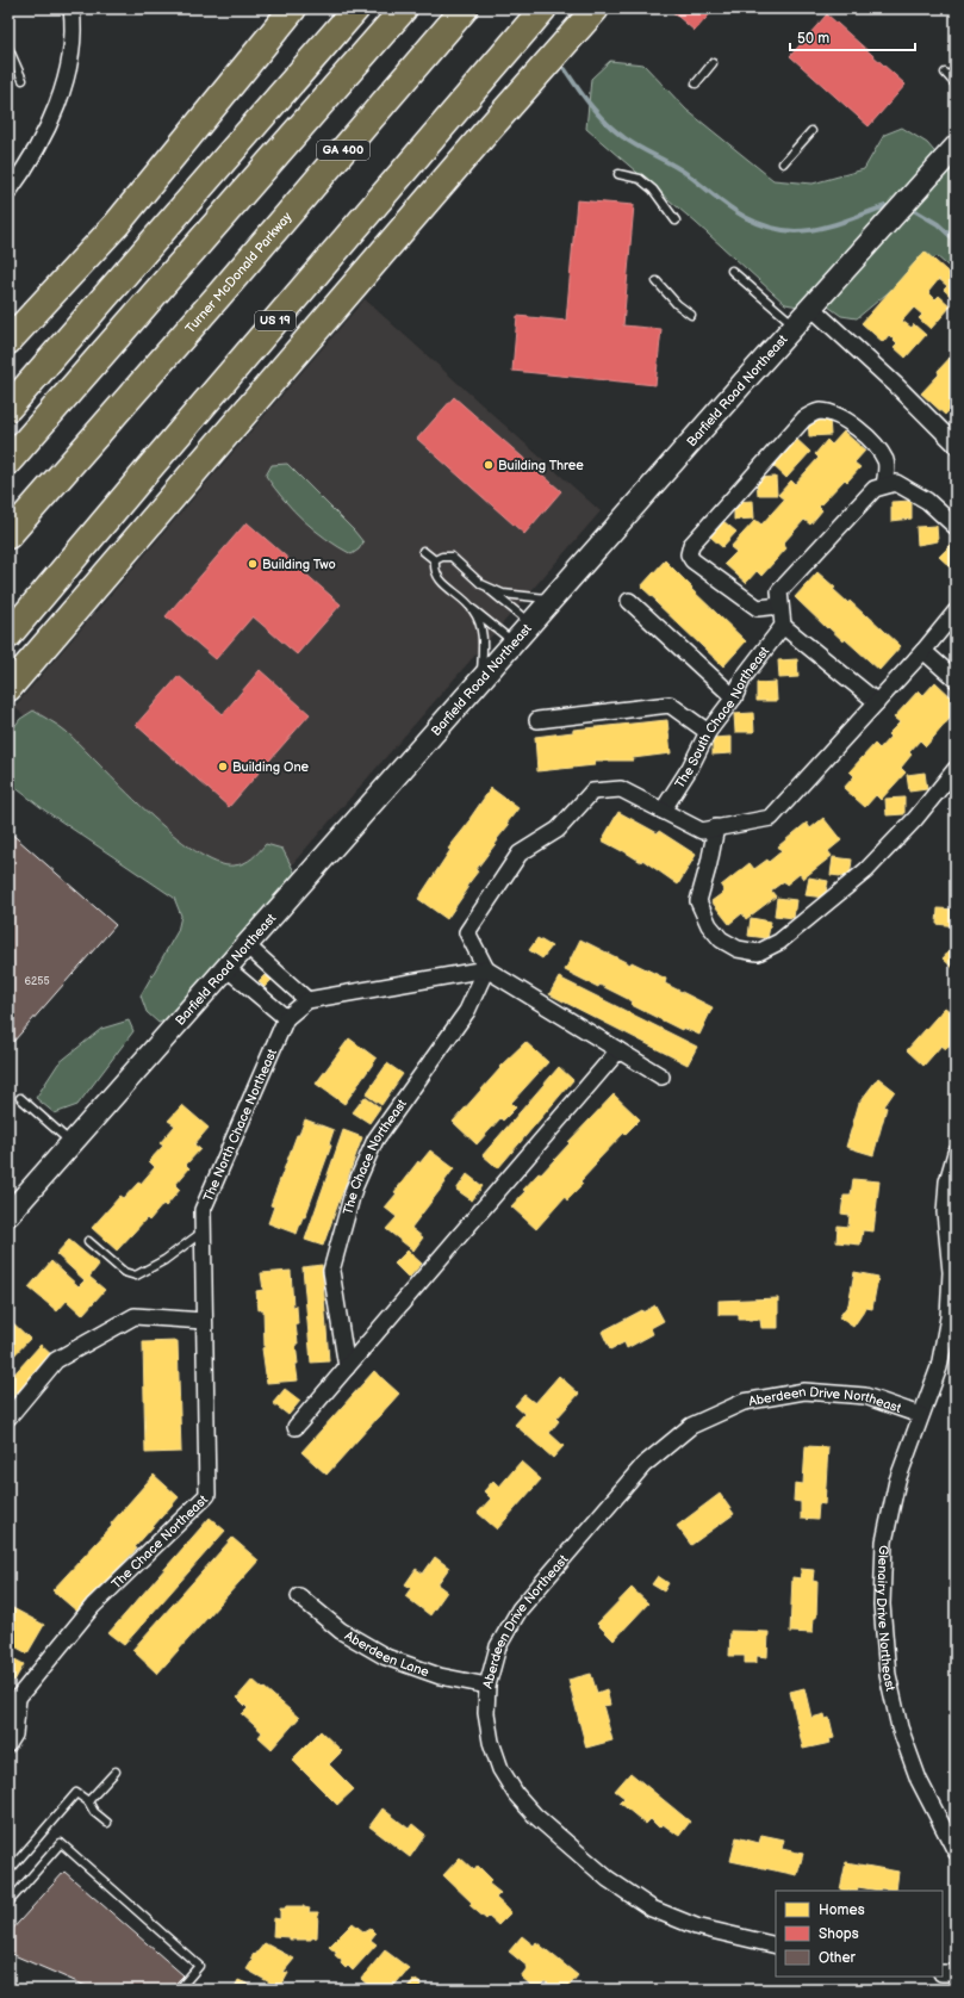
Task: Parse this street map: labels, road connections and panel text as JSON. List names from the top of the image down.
{
  "streets": {
    "highway": ["GA 400", "Turner McDonald Parkway", "US 19"],
    "street": [
      "Barfield Road Northeast",
      "The South Chace Northeast",
      "The North Chace Northeast",
      "The Chace Northeast",
      "Aberdeen Drive Northeast",
      "Glenairy Drive Northeast",
      "Aberdeen Lane"
    ]
  },
  "crossings": [
    ["The North Chace Northeast", "The Chace Northeast"],
    ["Aberdeen Drive Northeast", "Glenairy Drive Northeast"],
    ["Aberdeen Drive Northeast", "Aberdeen Lane"]
  ],
  "places": ["Building Three", "Building Two", "Building One"],
  "house_numbers": ["6255"],
  "legend": ["Homes", "Shops", "Other"],
  "scale_bar": "50 m"
}
